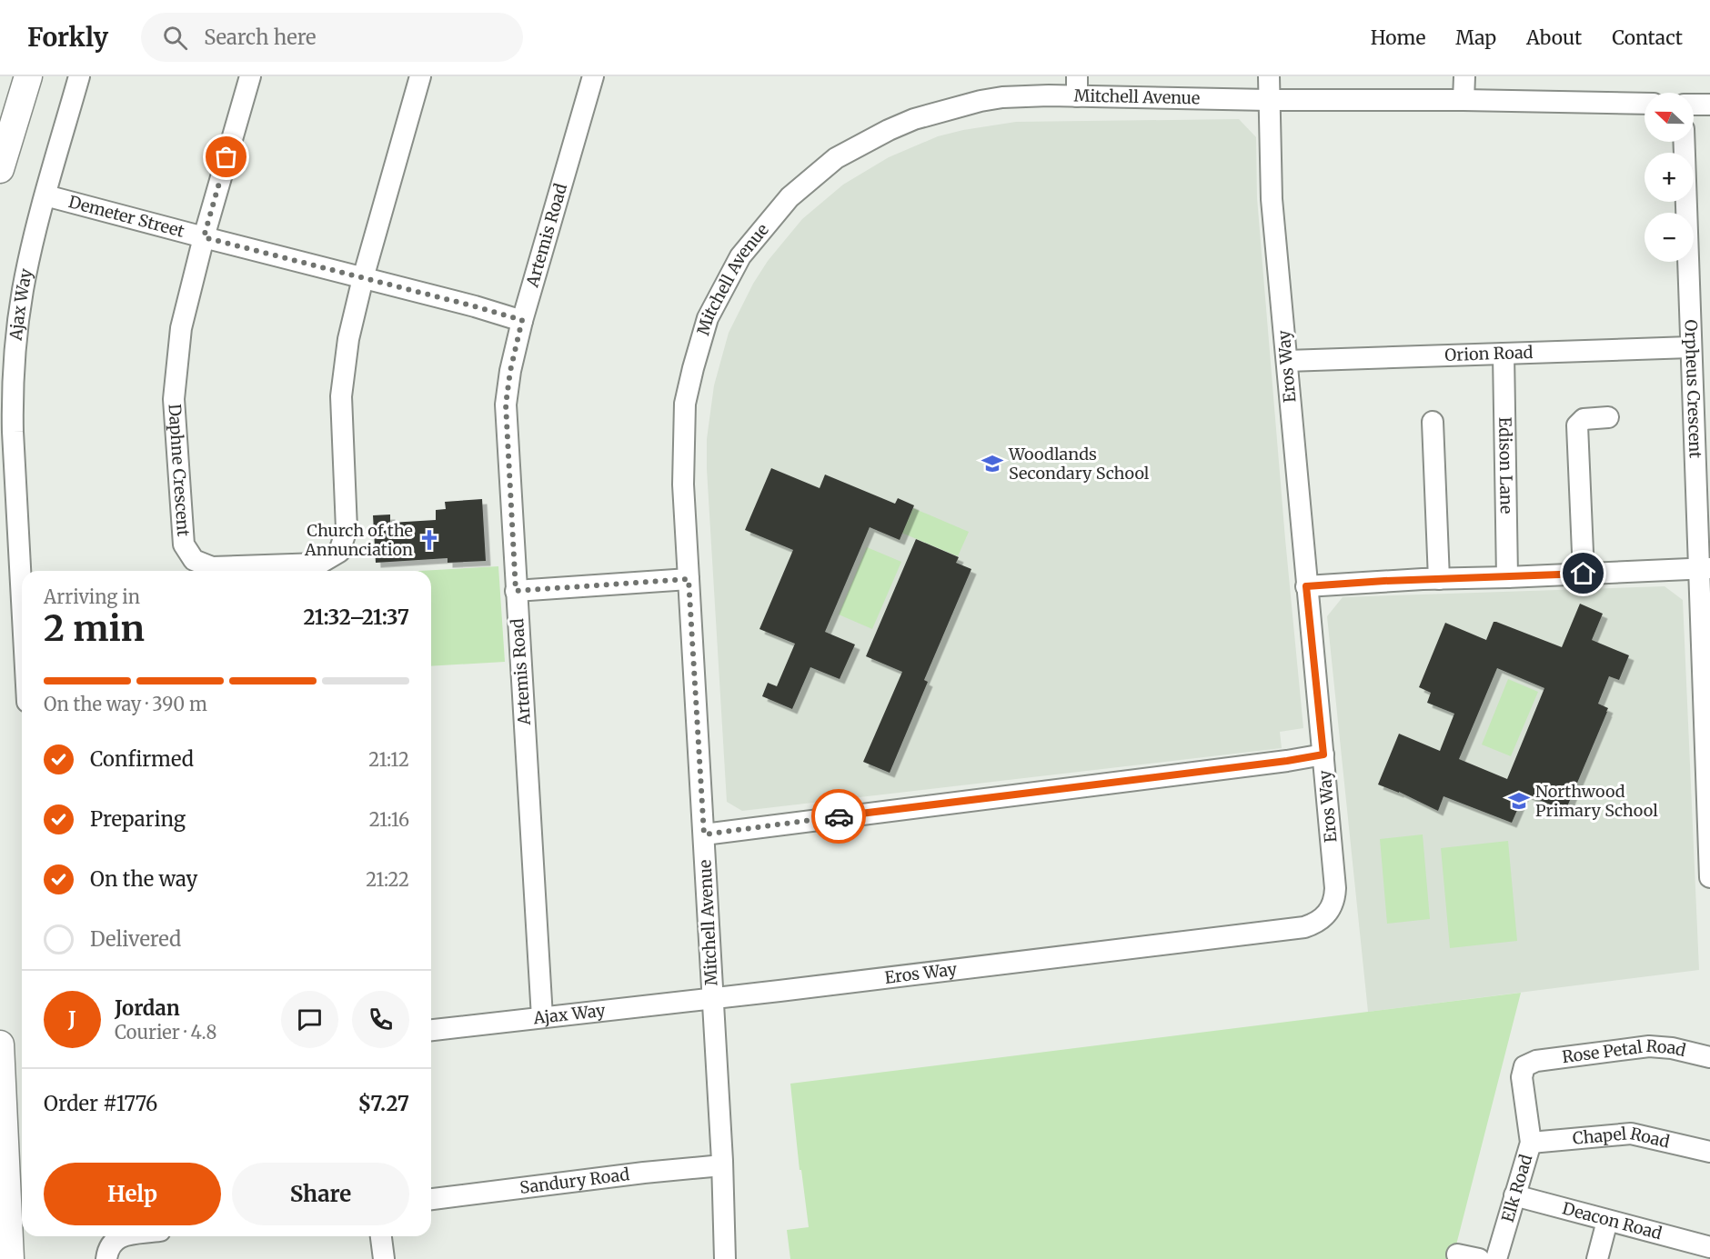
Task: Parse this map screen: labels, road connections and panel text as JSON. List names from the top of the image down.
{
  "streets": {
    "street": [
      "Mitchell Avenue",
      "Demeter Street",
      "Artemis Road",
      "Ajax Way",
      "Orion Road",
      "Eros Way",
      "Orpheus Crescent",
      "Edison Lane",
      "Daphne Crescent",
      "Rose Petal Road",
      "Chapel Road",
      "Sandury Road",
      "Elk Road",
      "Deacon Road"
    ]
  },
  "crossings": [
    ["Mitchell Avenue", "Ajax Way"],
    ["Mitchell Avenue", "Eros Way"],
    ["Mitchell Avenue", "Sandury Road"],
    ["Demeter Street", "Artemis Road"],
    ["Demeter Street", "Ajax Way"],
    ["Demeter Street", "Daphne Crescent"],
    ["Artemis Road", "Ajax Way"],
    ["Ajax Way", "Eros Way"],
    ["Orion Road", "Eros Way"],
    ["Orion Road", "Orpheus Crescent"],
    ["Orion Road", "Edison Lane"],
    ["Rose Petal Road", "Elk Road"],
    ["Chapel Road", "Elk Road"],
    ["Elk Road", "Deacon Road"]
  ],
  "places": {
    "school or university": ["Woodlands Secondary School", "Northwood Primary School"],
    "church": ["Church of the Annunciation"]
  },
  "north": "left",
  "page": {
    "header": "Forkly",
    "search": "Search here",
    "nav": [
      "Home",
      "Map",
      "About",
      "Contact"
    ],
    "map_buttons": ["+", "−"],
    "heading": ["2 min", "Arriving in", "21:32–21:37"],
    "panel": [
      "Jordan",
      "Courier · 4.8",
      "Order #1776",
      "$7.27"
    ],
    "bar": "On the way · 390 m",
    "list": [
      ["Confirmed", "21:12"],
      ["Preparing", "21:16"],
      ["On the way", "21:22"],
      "Delivered"
    ],
    "round": "J",
    "buttons": ["Help", "Share"]
  }
}
